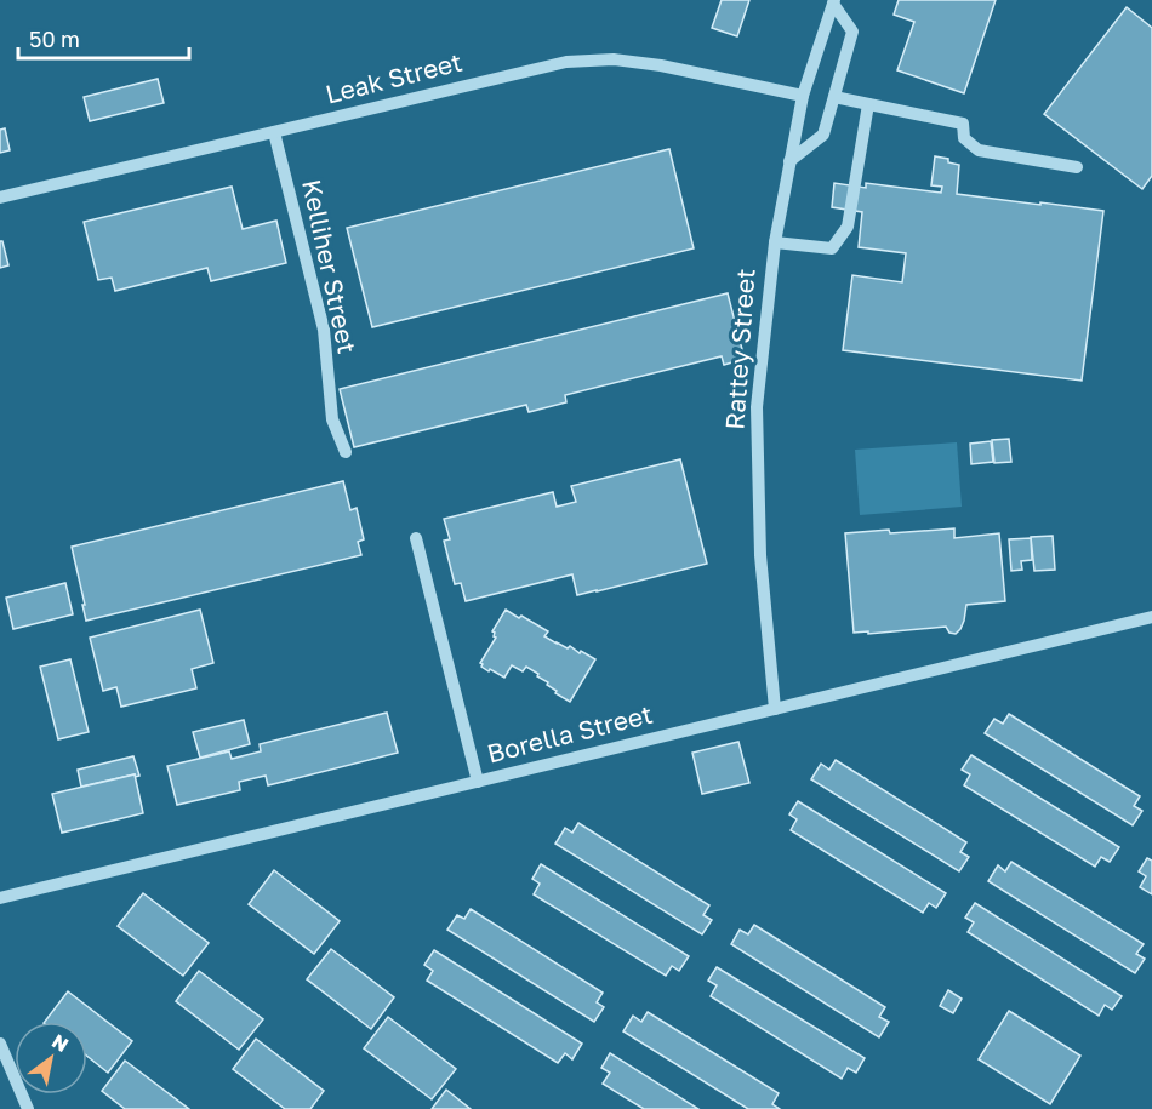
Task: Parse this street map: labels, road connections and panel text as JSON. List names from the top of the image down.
{
  "streets": {
    "lane": [
      "Leak Street",
      "Kelliher Street",
      "Rattey Street",
      "Borella Street"
    ]
  },
  "crossings": [
    ["Leak Street", "Kelliher Street"],
    ["Leak Street", "Rattey Street"],
    ["Rattey Street", "Borella Street"]
  ],
  "scale_bar": "50 m",
  "north": "top right"
}
